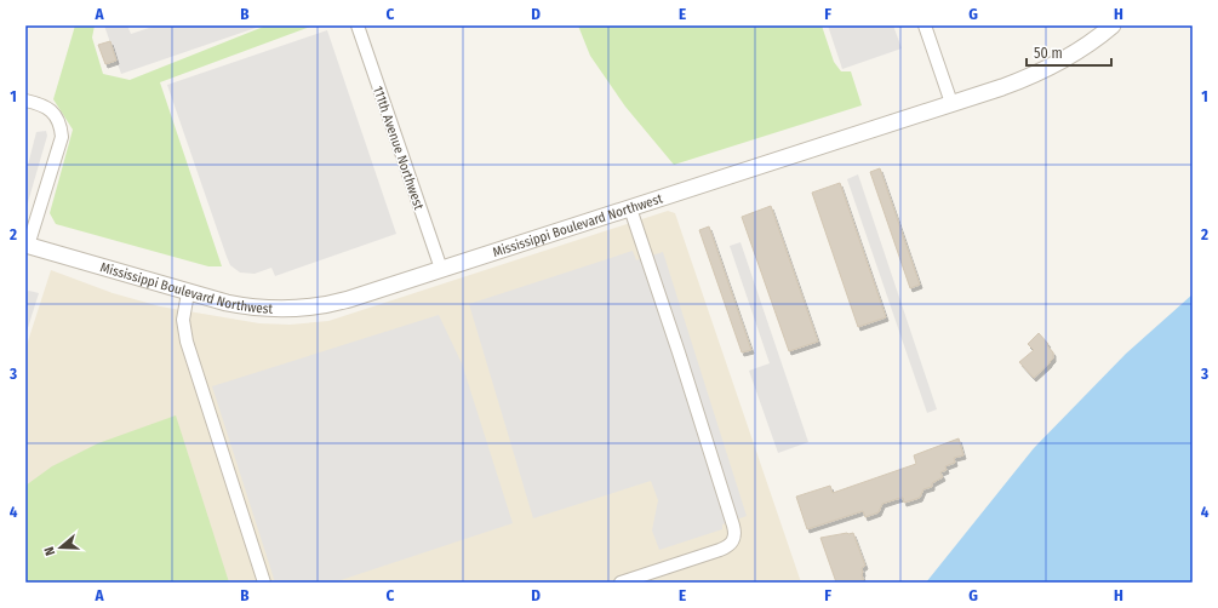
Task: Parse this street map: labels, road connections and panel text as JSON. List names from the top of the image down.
{
  "streets": {
    "street": ["111th Avenue Northwest", "Mississippi Boulevard Northwest"]
  },
  "crossings": [
    ["111th Avenue Northwest", "Mississippi Boulevard Northwest"]
  ],
  "scale_bar": "50 m",
  "north": "left",
  "grid": {
    "columns": [
      "A",
      "B",
      "C",
      "D",
      "E",
      "F",
      "G",
      "H"
    ],
    "rows": [
      "1",
      "2",
      "3",
      "4"
    ]
  }
}
